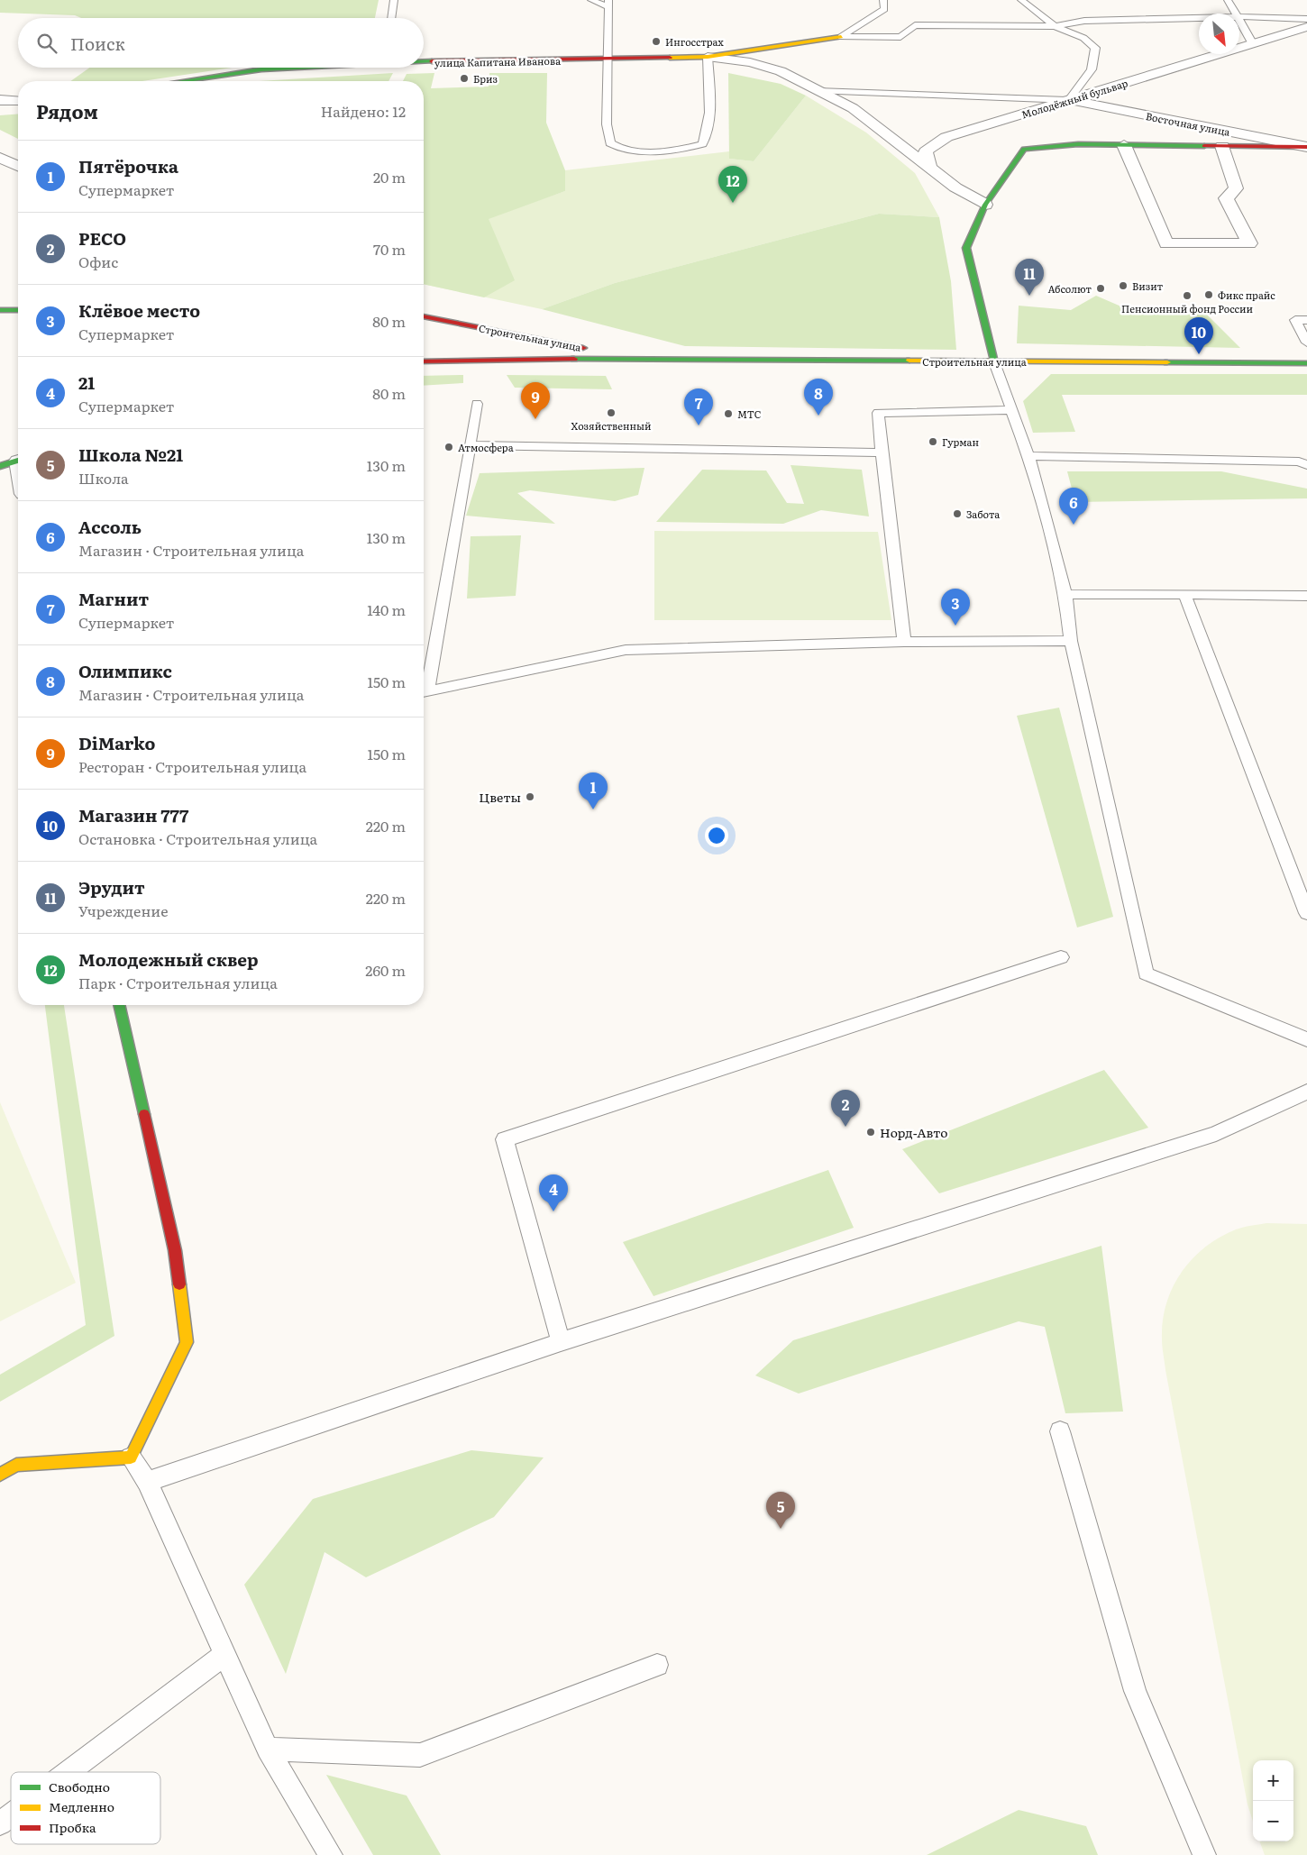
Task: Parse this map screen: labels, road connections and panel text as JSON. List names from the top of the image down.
{
  "streets": {
    "street": [
      "улица Капитана Иванова",
      "Молодёжный бульвар",
      "Восточная улица",
      "Строительная улица"
    ]
  },
  "crossings": [
    ["Молодёжный бульвар", "Восточная улица"]
  ],
  "places": [
    "Ингосстрах",
    "Бриз",
    "Визит",
    "Абсолют",
    "Фикс прайс",
    "Пенсионный фонд России",
    "Хозяйственный",
    "МТС",
    "Гурман",
    "Атмосфера",
    "Забота",
    "Цветы",
    "Норд-Авто"
  ],
  "legend": ["Свободно", "Медленно", "Пробка"],
  "north": "bottom right",
  "page": {
    "search": "Поиск",
    "heading": ["Рядом", "Найдено: 12"],
    "list": [
      {
        "mark": "1",
        "name": "Пятёрочка",
        "note": "Супермаркет",
        "value": "20 m"
      },
      {
        "mark": "2",
        "name": "РЕСО",
        "note": "Офис",
        "value": "70 m"
      },
      {
        "mark": "3",
        "name": "Клёвое место",
        "note": "Супермаркет",
        "value": "80 m"
      },
      {
        "mark": "4",
        "name": "21",
        "note": "Супермаркет",
        "value": "80 m"
      },
      {
        "mark": "5",
        "name": "Школа №21",
        "note": "Школа",
        "value": "130 m"
      },
      {
        "mark": "6",
        "name": "Ассоль",
        "note": "Магазин · Строительная улица",
        "value": "130 m"
      },
      {
        "mark": "7",
        "name": "Магнит",
        "note": "Супермаркет",
        "value": "140 m"
      },
      {
        "mark": "8",
        "name": "Олимпикс",
        "note": "Магазин · Строительная улица",
        "value": "150 m"
      },
      {
        "mark": "9",
        "name": "DiMarko",
        "note": "Ресторан · Строительная улица",
        "value": "150 m"
      },
      {
        "mark": "10",
        "name": "Магазин 777",
        "note": "Остановка · Строительная улица",
        "value": "220 m"
      },
      {
        "mark": "11",
        "name": "Эрудит",
        "note": "Учреждение",
        "value": "220 m"
      },
      {
        "mark": "12",
        "name": "Молодежный сквер",
        "note": "Парк · Строительная улица",
        "value": "260 m"
      }
    ],
    "pins": [
      "12",
      "11",
      "10",
      "8",
      "9",
      "7",
      "6",
      "3",
      "1",
      "2",
      "4",
      "5"
    ],
    "map_buttons": ["+", "−"]
  }
}
